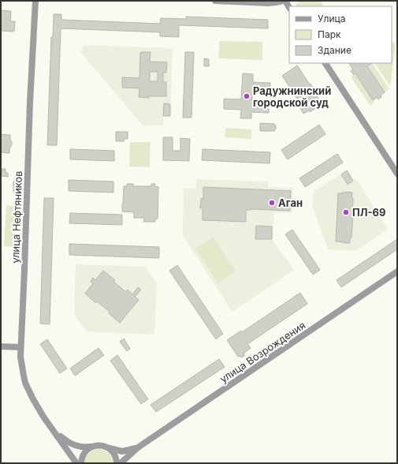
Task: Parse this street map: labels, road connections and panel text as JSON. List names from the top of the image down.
{
  "streets": {
    "street": ["улица Нефтяников", "улица Возрождения"]
  },
  "places": ["Радужнинский городской суд", "Аган", "ПЛ-69"],
  "legend": ["Улица", "Парк", "Здание"]
}
